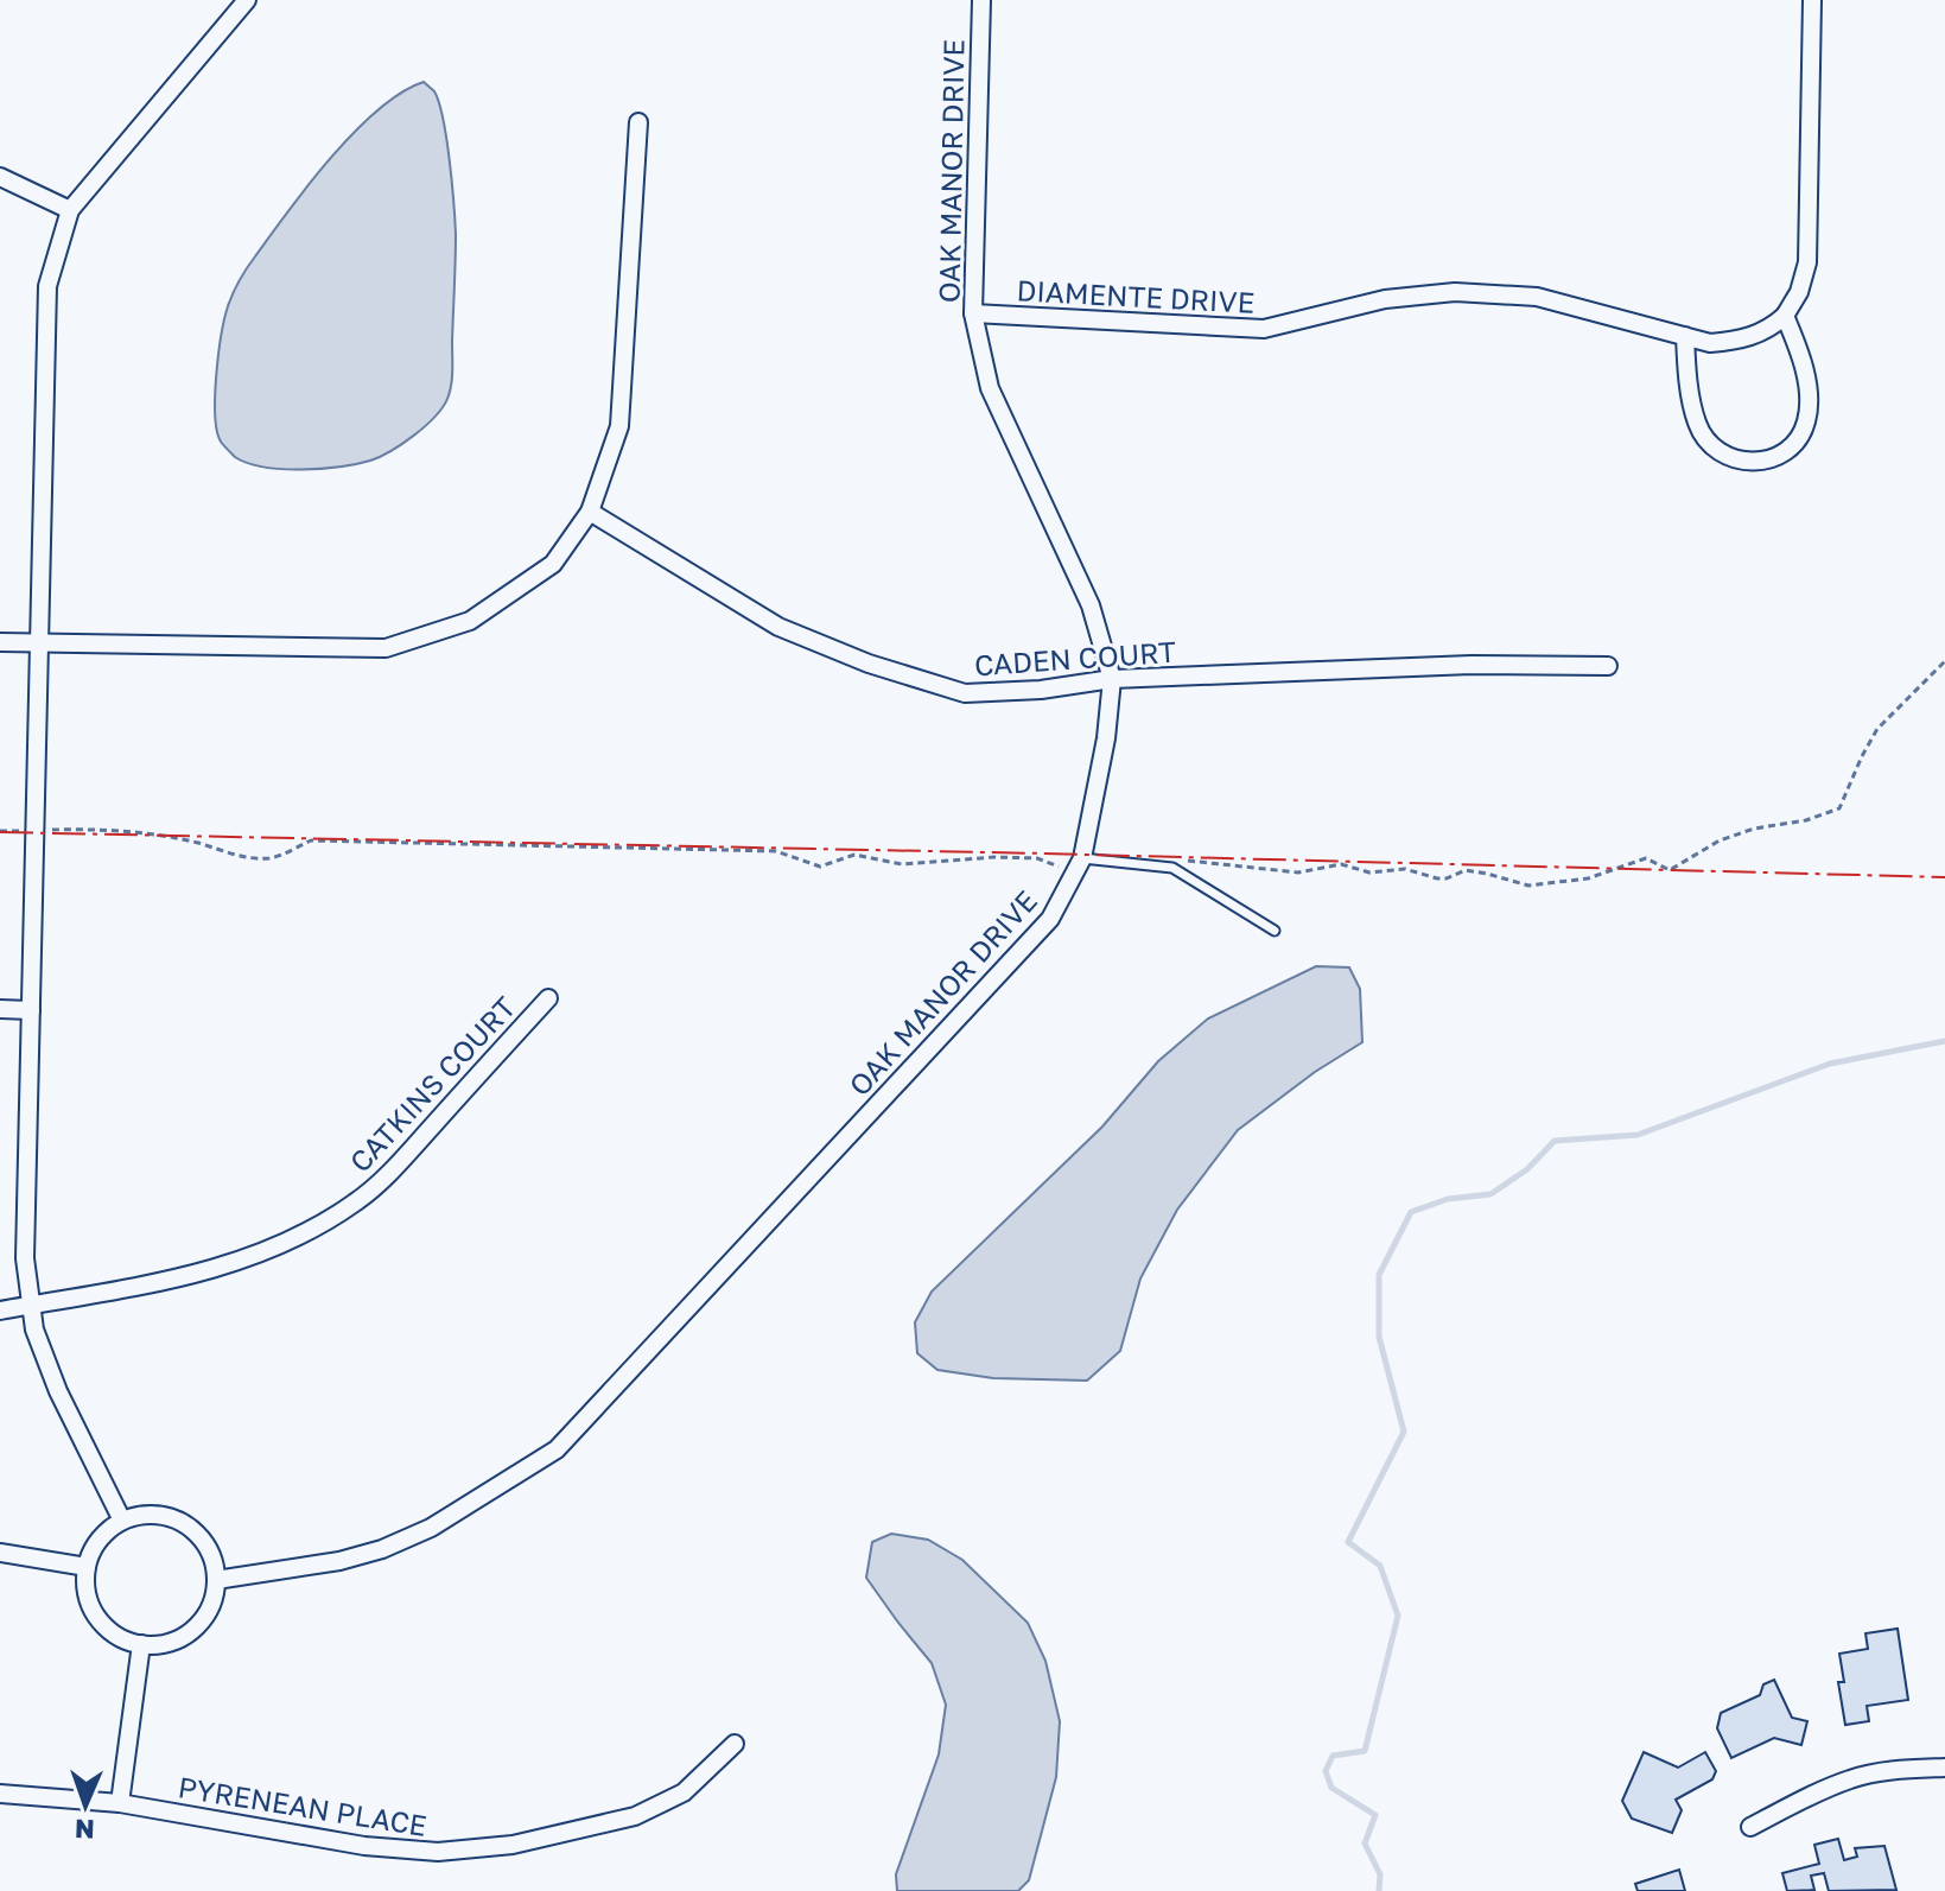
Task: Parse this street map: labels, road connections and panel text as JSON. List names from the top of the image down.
{
  "streets": {
    "street": [
      "OAK MANOR DRIVE",
      "DIAMENTE DRIVE",
      "CADEN COURT",
      "CATKINS COURT",
      "PYRENEAN PLACE"
    ]
  },
  "crossings": [
    ["OAK MANOR DRIVE", "DIAMENTE DRIVE"],
    ["OAK MANOR DRIVE", "CADEN COURT"]
  ],
  "north": "bottom"
}
